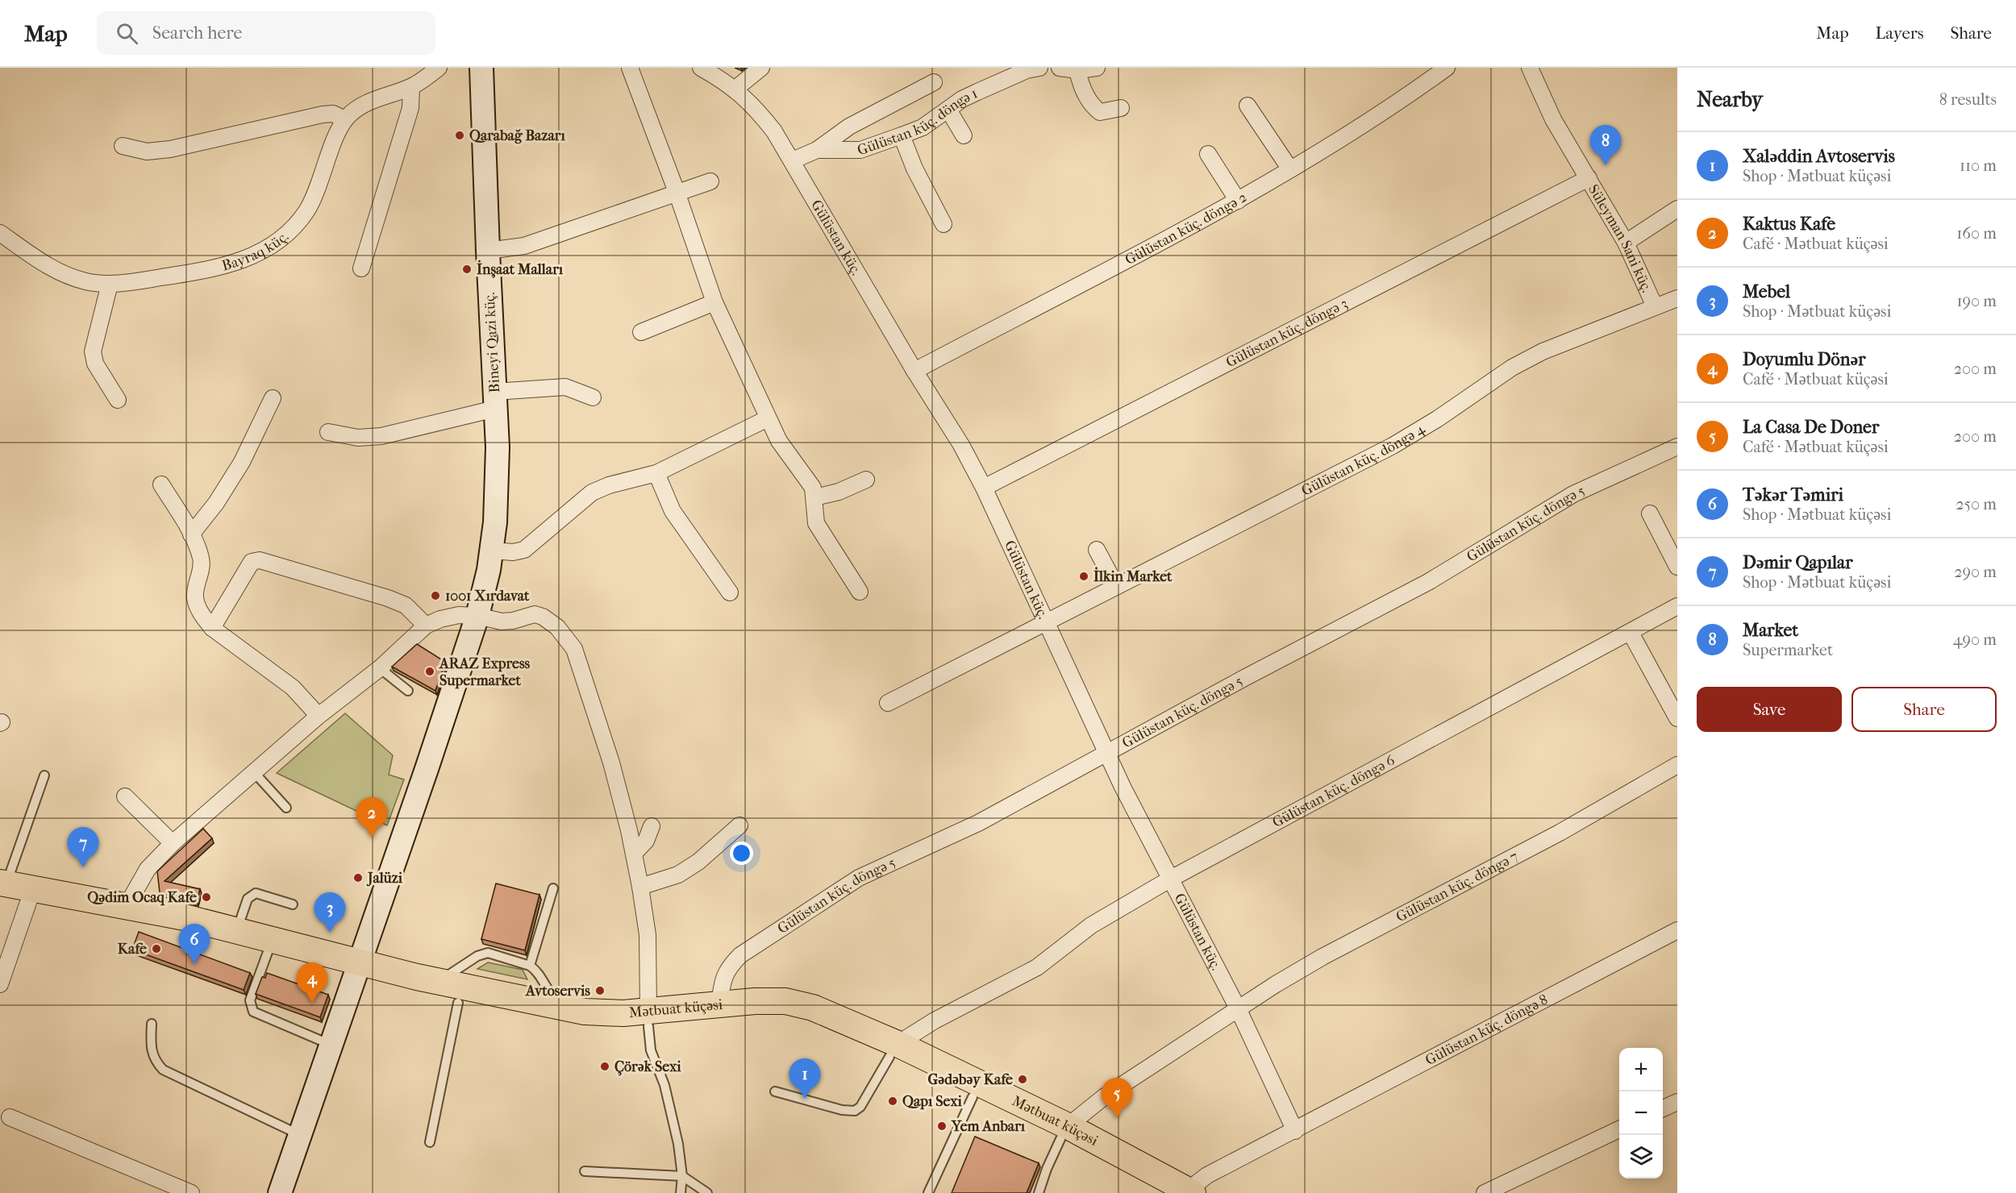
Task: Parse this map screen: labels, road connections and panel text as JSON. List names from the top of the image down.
{
  "streets": {
    "main road": ["Bineyi Qazi küç.", "Mətbuat küçəsi"],
    "street": [
      "Gülüstan küç. döngə 1",
      "Gülüstan küç. döngə 2",
      "Gülüstan küç.",
      "Süleyman Sani küç.",
      "Bayraq küç.",
      "Gülüstan küç. döngə 3",
      "Gülüstan küç. döngə 4",
      "Gülüstan küç. döngə 5",
      "Gülüstan küç. döngə 6",
      "Gülüstan küç. döngə 7",
      "Gülüstan küç. döngə 8"
    ]
  },
  "crossings": [
    ["Gülüstan küç. döngə 1", "Gülüstan küç."],
    ["Gülüstan küç. döngə 2", "Gülüstan küç."],
    ["Gülüstan küç.", "Gülüstan küç. döngə 3"],
    ["Gülüstan küç.", "Gülüstan küç. döngə 4"],
    ["Gülüstan küç.", "Gülüstan küç. döngə 5"],
    ["Gülüstan küç.", "Gülüstan küç. döngə 6"],
    ["Gülüstan küç.", "Gülüstan küç. döngə 7"],
    ["Gülüstan küç.", "Gülüstan küç. döngə 8"],
    ["Süleyman Sani küç.", "Gülüstan küç. döngə 3"],
    ["Süleyman Sani küç.", "Gülüstan küç. döngə 4"],
    ["Bineyi Qazi küç.", "Mətbuat küçəsi"],
    ["Gülüstan küç. döngə 5", "Mətbuat küçəsi"],
    ["Gülüstan küç. döngə 6", "Mətbuat küçəsi"],
    ["Gülüstan küç. döngə 7", "Mətbuat küçəsi"],
    ["Mətbuat küçəsi", "Gülüstan küç. döngə 8"]
  ],
  "places": [
    "Qarabağ Bazarı",
    "İnşaat Malları",
    "İlkin Market",
    "1001 Xırdavat",
    "ARAZ Express Supermarket",
    "Jalüzi",
    "Qədim Ocaq Kafe",
    "Kafe",
    "Avtoservis",
    "Çörək Sexi",
    "Gədəbəy Kafe",
    "Qapı Sexi",
    "Yem Anbarı"
  ],
  "page": {
    "header": "Map",
    "search": "Search here",
    "nav": ["Map", "Layers", "Share"],
    "heading": ["Nearby", "8 results"],
    "pins": [
      "8",
      "2",
      "7",
      "3",
      "6",
      "4",
      "1",
      "5"
    ],
    "list": [
      {
        "mark": "1",
        "name": "Xaləddin Avtoservis",
        "note": "Shop · Mətbuat küçəsi",
        "value": "110 m"
      },
      {
        "mark": "2",
        "name": "Kaktus Kafe",
        "note": "Café · Mətbuat küçəsi",
        "value": "160 m"
      },
      {
        "mark": "3",
        "name": "Mebel",
        "note": "Shop · Mətbuat küçəsi",
        "value": "190 m"
      },
      {
        "mark": "4",
        "name": "Doyumlu Dönər",
        "note": "Café · Mətbuat küçəsi",
        "value": "200 m"
      },
      {
        "mark": "5",
        "name": "La Casa De Doner",
        "note": "Café · Mətbuat küçəsi",
        "value": "200 m"
      },
      {
        "mark": "6",
        "name": "Təkər Təmiri",
        "note": "Shop · Mətbuat küçəsi",
        "value": "250 m"
      },
      {
        "mark": "7",
        "name": "Dəmir Qapılar",
        "note": "Shop · Mətbuat küçəsi",
        "value": "290 m"
      },
      {
        "mark": "8",
        "name": "Market",
        "note": "Supermarket",
        "value": "490 m"
      }
    ],
    "buttons": ["Save", "Share"],
    "map_buttons": ["+", "−"]
  }
}
